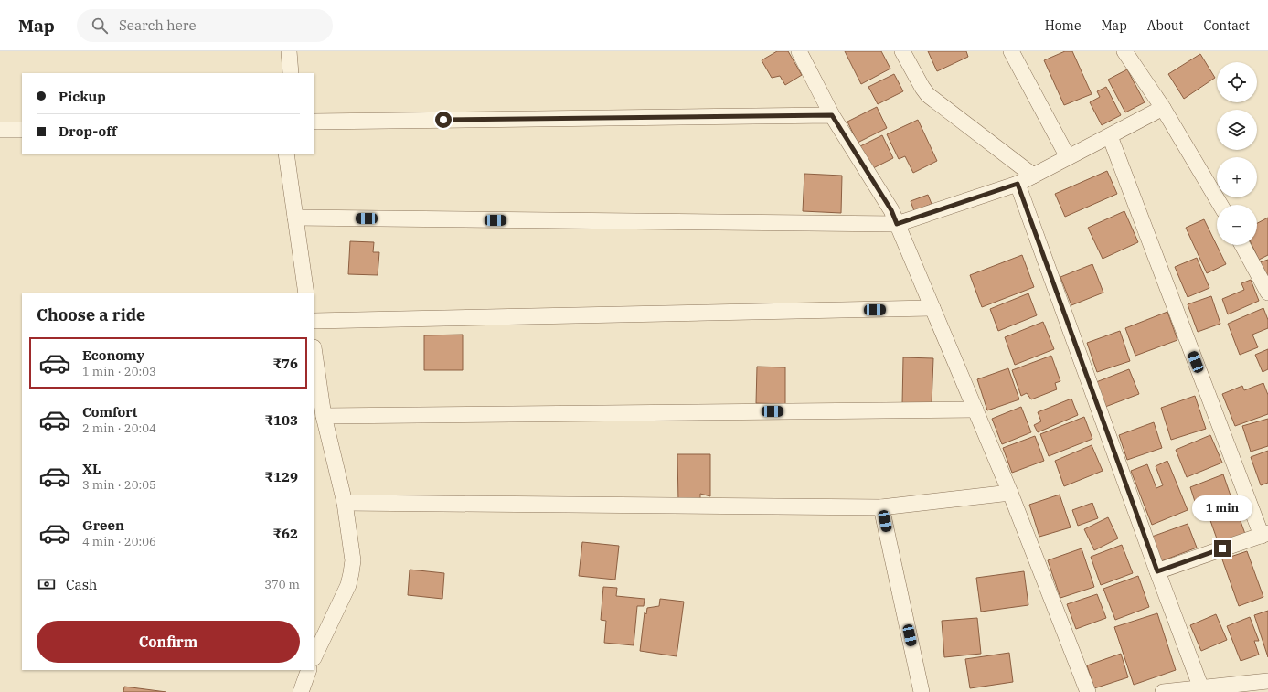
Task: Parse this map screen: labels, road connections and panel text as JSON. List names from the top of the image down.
{
  "page": {
    "header": "Map",
    "search": "Search here",
    "nav": [
      "Home",
      "Map",
      "About",
      "Contact"
    ],
    "map_buttons": ["+", "−"],
    "banner": ["Pickup", "Drop-off"],
    "heading": "Choose a ride",
    "list": [
      {
        "name": "Economy",
        "note": "1 min · 20:03",
        "value": "₹76"
      },
      {
        "name": "Comfort",
        "note": "2 min · 20:04",
        "value": "₹103"
      },
      {
        "name": "XL",
        "note": "3 min · 20:05",
        "value": "₹129"
      },
      {
        "name": "Green",
        "note": "4 min · 20:06",
        "value": "₹62"
      }
    ],
    "bubble": "1 min",
    "pay": ["Cash", "370 m"],
    "buttons": "Confirm"
  }
}
